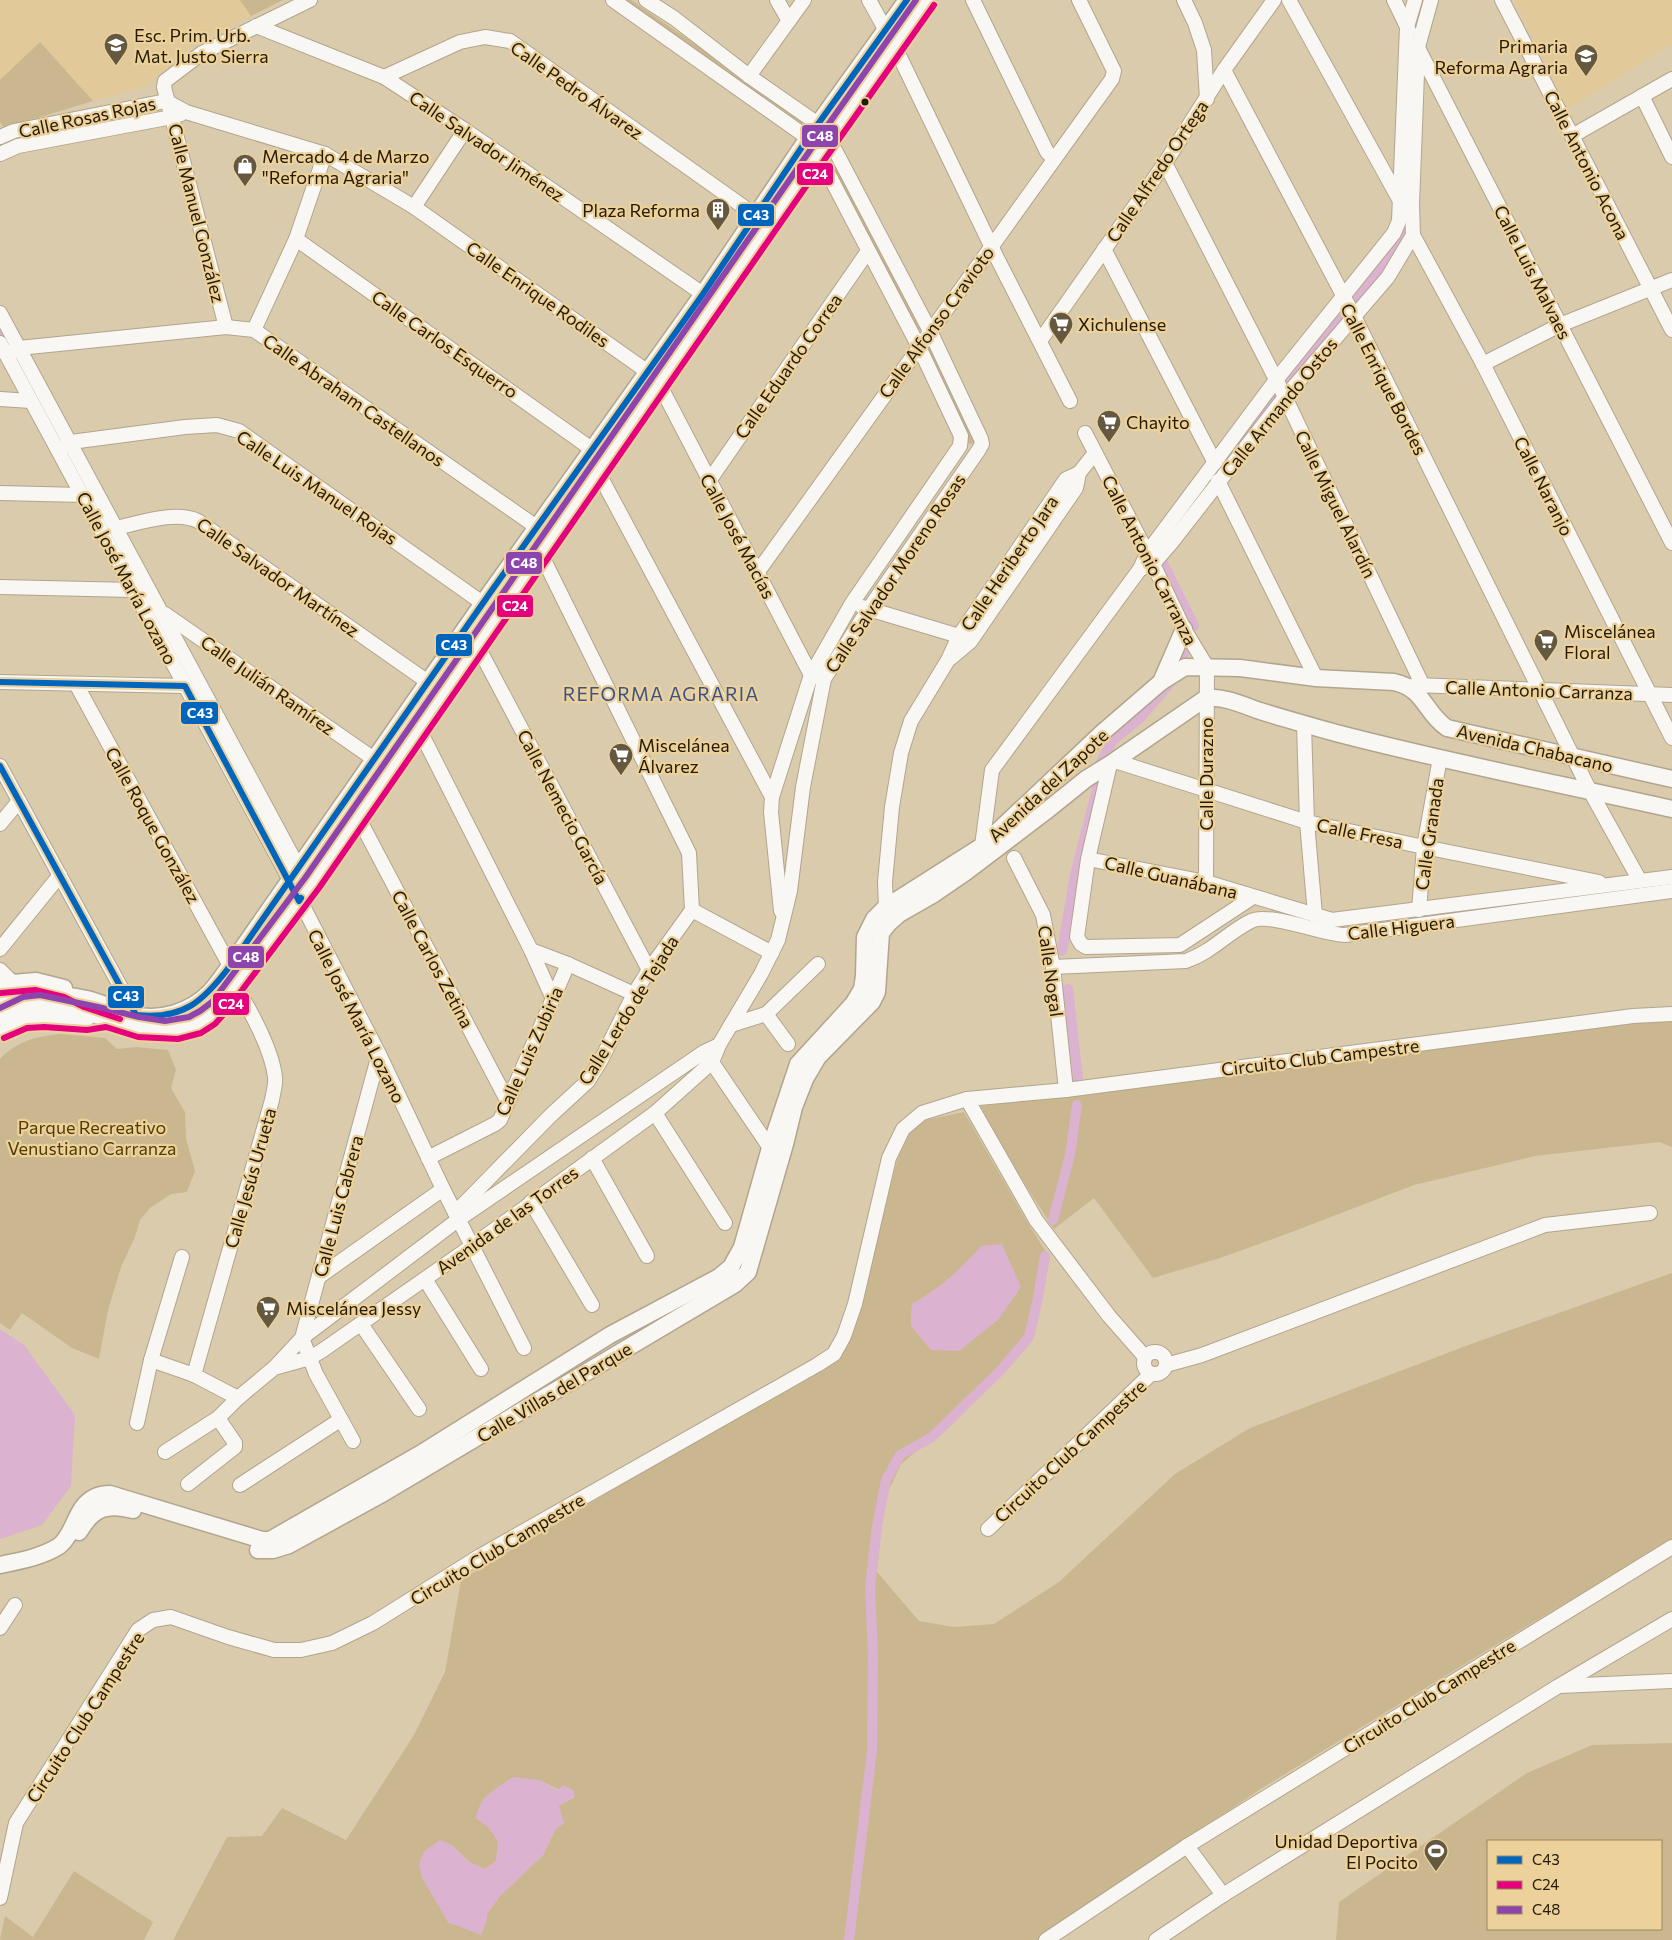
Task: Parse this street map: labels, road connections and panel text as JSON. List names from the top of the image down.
{
  "streets": {
    "main road": ["Avenida Chabacano", "Avenida del Zapote", "Calle Villas del Parque"],
    "street": [
      "Calle Pedro Álvarez",
      "Calle Rosas Rojas",
      "Calle Salvador Jiménez",
      "Calle Antonio Acona",
      "Calle Alfredo Ortega",
      "Calle Manuel González",
      "Calle Luis Malvaes",
      "Calle Enrique Rodiles",
      "Calle Alfonso Cravioto",
      "Calle Carlos Esquerro",
      "Calle Eduardo Correa",
      "Calle Enrique Bordes",
      "Calle Abraham Castellanos",
      "Calle Armando Ostos",
      "Calle Naranjo",
      "Calle Luis Manuel Rojas",
      "Calle Miguel Alardín",
      "Calle José Macías",
      "Calle Antonio Carranza",
      "Calle Heriberto Jara",
      "Calle Salvador Moreno Rosas",
      "Calle Salvador Martínez",
      "Calle José María Lozano",
      "Calle Julián Ramírez",
      "Calle Durazno",
      "Calle Nemecio García",
      "Calle Roque González",
      "Calle Fresa",
      "Calle Granada",
      "Calle Guanábana",
      "Calle Higuera",
      "Calle Carlos Zetina",
      "Calle Nogal",
      "Calle Lerdo de Tejada",
      "Calle Luis Zubiria",
      "Circuito Club Campestre",
      "Calle Jesús Urueta",
      "Calle Luis Cabrera",
      "Avenida de las Torres"
    ]
  },
  "crossings": [
    ["Calle Pedro Álvarez", "Calle Salvador Jiménez"],
    ["Calle Rosas Rojas", "Calle Salvador Jiménez"],
    ["Calle Rosas Rojas", "Calle Manuel González"],
    ["Calle Rosas Rojas", "Calle Enrique Rodiles"],
    ["Calle Alfredo Ortega", "Calle Enrique Bordes"],
    ["Calle Alfredo Ortega", "Calle Miguel Alardín"],
    ["Calle Manuel González", "Calle Enrique Rodiles"],
    ["Calle Manuel González", "Calle Abraham Castellanos"],
    ["Calle Luis Malvaes", "Calle Armando Ostos"],
    ["Calle Enrique Rodiles", "Calle José Macías"],
    ["Calle Alfonso Cravioto", "Calle José Macías"],
    ["Calle Alfonso Cravioto", "Calle Salvador Moreno Rosas"],
    ["Calle Eduardo Correa", "Calle José Macías"],
    ["Calle Eduardo Correa", "Calle Salvador Moreno Rosas"],
    ["Calle Enrique Bordes", "Calle Armando Ostos"],
    ["Calle Enrique Bordes", "Calle Antonio Carranza"],
    ["Calle Enrique Bordes", "Avenida Chabacano"],
    ["Calle Enrique Bordes", "Calle Higuera"],
    ["Calle Abraham Castellanos", "Calle José María Lozano"],
    ["Calle Armando Ostos", "Calle Naranjo"],
    ["Calle Armando Ostos", "Calle Miguel Alardín"],
    ["Calle Armando Ostos", "Calle Antonio Carranza"],
    ["Calle Armando Ostos", "Avenida del Zapote"],
    ["Calle Naranjo", "Calle Antonio Carranza"],
    ["Calle Luis Manuel Rojas", "Calle José María Lozano"],
    ["Calle Miguel Alardín", "Calle Antonio Carranza"],
    ["Calle José Macías", "Calle Salvador Moreno Rosas"],
    ["Calle Antonio Carranza", "Calle Heriberto Jara"],
    ["Calle Antonio Carranza", "Avenida Chabacano"],
    ["Calle Antonio Carranza", "Calle Durazno"],
    ["Calle Antonio Carranza", "Avenida del Zapote"],
    ["Calle Heriberto Jara", "Avenida del Zapote"],
    ["Calle Heriberto Jara", "Calle Villas del Parque"],
    ["Calle Salvador Moreno Rosas", "Avenida de las Torres"],
    ["Calle Salvador Martínez", "Calle José María Lozano"],
    ["Calle José María Lozano", "Calle Julián Ramírez"],
    ["Calle José María Lozano", "Calle Lerdo de Tejada"],
    ["Calle José María Lozano", "Calle Luis Zubiria"],
    ["Calle José María Lozano", "Calle Luis Cabrera"],
    ["Calle José María Lozano", "Avenida de las Torres"],
    ["Avenida Chabacano", "Calle Durazno"],
    ["Avenida Chabacano", "Avenida del Zapote"],
    ["Avenida Chabacano", "Calle Granada"],
    ["Calle Durazno", "Avenida del Zapote"],
    ["Calle Durazno", "Calle Fresa"],
    ["Calle Durazno", "Calle Guanábana"],
    ["Avenida del Zapote", "Calle Fresa"],
    ["Avenida del Zapote", "Calle Nogal"],
    ["Avenida del Zapote", "Calle Villas del Parque"],
    ["Calle Nemecio García", "Calle Lerdo de Tejada"],
    ["Calle Fresa", "Calle Granada"],
    ["Calle Fresa", "Calle Higuera"],
    ["Calle Fresa", "Calle Nogal"],
    ["Calle Granada", "Calle Higuera"],
    ["Calle Guanábana", "Calle Higuera"],
    ["Calle Guanábana", "Calle Nogal"],
    ["Calle Higuera", "Calle Nogal"],
    ["Calle Carlos Zetina", "Calle Luis Zubiria"],
    ["Calle Nogal", "Circuito Club Campestre"],
    ["Calle Lerdo de Tejada", "Avenida de las Torres"],
    ["Calle Luis Cabrera", "Avenida de las Torres"]
  ],
  "districts": ["REFORMA AGRARIA"],
  "parks": ["Parque Recreativo Venustiano Carranza"],
  "places": {
    "school or university": ["Esc. Prim. Urb. Mat. Justo Sierra", "Primaria Reforma Agraria"],
    "shop": ["Mercado 4 de Marzo \"Reforma Agraria\""],
    "building": ["Plaza Reforma"],
    "supermarket": [
      "Xichulense",
      "Chayito",
      "Miscelánea Floral",
      "Miscelánea Álvarez",
      "Miscelánea Jessy"
    ],
    "sports": ["Unidad Deportiva El Pocito"]
  },
  "lines": ["transit line C43", "transit line C48", "transit line C24"],
  "legend": ["C43", "C24", "C48"]
}
